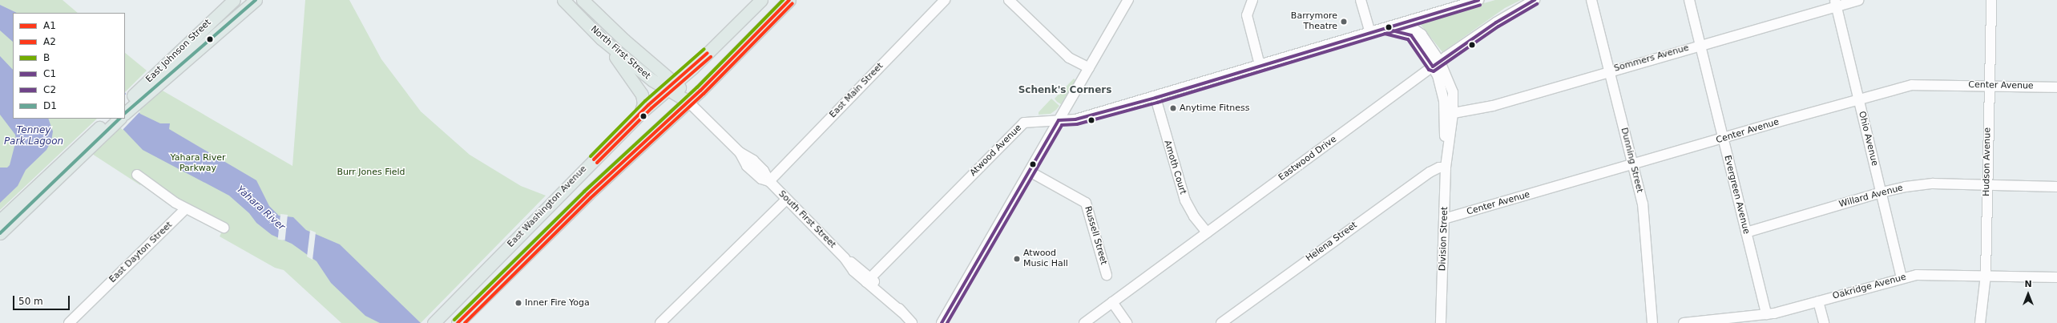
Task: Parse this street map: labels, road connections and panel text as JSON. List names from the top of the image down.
{
  "streets": {
    "main road": [
      "East Johnson Street",
      "North First Street",
      "East Washington Avenue",
      "South First Street"
    ],
    "street": [
      "Sommers Avenue",
      "Center Avenue",
      "East Main Street",
      "Ohio Avenue",
      "Atwood Avenue",
      "Eastwood Drive",
      "Dunning Street",
      "Hudson Avenue",
      "Amoth Court",
      "Evergreen Avenue",
      "Willard Avenue",
      "Russell Street",
      "Division Street",
      "Helena Street",
      "East Dayton Street",
      "Oakridge Avenue"
    ]
  },
  "crossings": [
    ["North First Street", "East Washington Avenue"],
    ["North First Street", "South First Street"],
    ["Sommers Avenue", "Ohio Avenue"],
    ["Sommers Avenue", "Dunning Street"],
    ["Sommers Avenue", "Evergreen Avenue"],
    ["Sommers Avenue", "Division Street"],
    ["Center Avenue", "Ohio Avenue"],
    ["Center Avenue", "Dunning Street"],
    ["Center Avenue", "Hudson Avenue"],
    ["Center Avenue", "Evergreen Avenue"],
    ["Center Avenue", "Division Street"],
    ["East Main Street", "South First Street"],
    ["Ohio Avenue", "Willard Avenue"],
    ["Ohio Avenue", "Oakridge Avenue"],
    ["Atwood Avenue", "Amoth Court"],
    ["Atwood Avenue", "South First Street"],
    ["Atwood Avenue", "Division Street"],
    ["Eastwood Drive", "Amoth Court"],
    ["Eastwood Drive", "Division Street"],
    ["Hudson Avenue", "Willard Avenue"],
    ["Hudson Avenue", "Oakridge Avenue"],
    ["Evergreen Avenue", "Willard Avenue"],
    ["Evergreen Avenue", "Oakridge Avenue"],
    ["East Washington Avenue", "South First Street"],
    ["Division Street", "Helena Street"]
  ],
  "districts": ["Schenk's Corners"],
  "water": ["Tenney Park Lagoon", "Yahara River"],
  "parks": ["Yahara River Parkway", "Burr Jones Field"],
  "places": [
    "Barrymore Theatre",
    "Anytime Fitness",
    "Atwood Music Hall",
    "Inner Fire Yoga"
  ],
  "lines": [
    "transit line A1",
    "transit line B",
    "transit line C1",
    "transit line D1",
    "transit line A2",
    "transit line C2"
  ],
  "legend": [
    "A1",
    "A2",
    "B",
    "C1",
    "C2",
    "D1"
  ],
  "scale_bar": "50 m",
  "north": "top"
}
